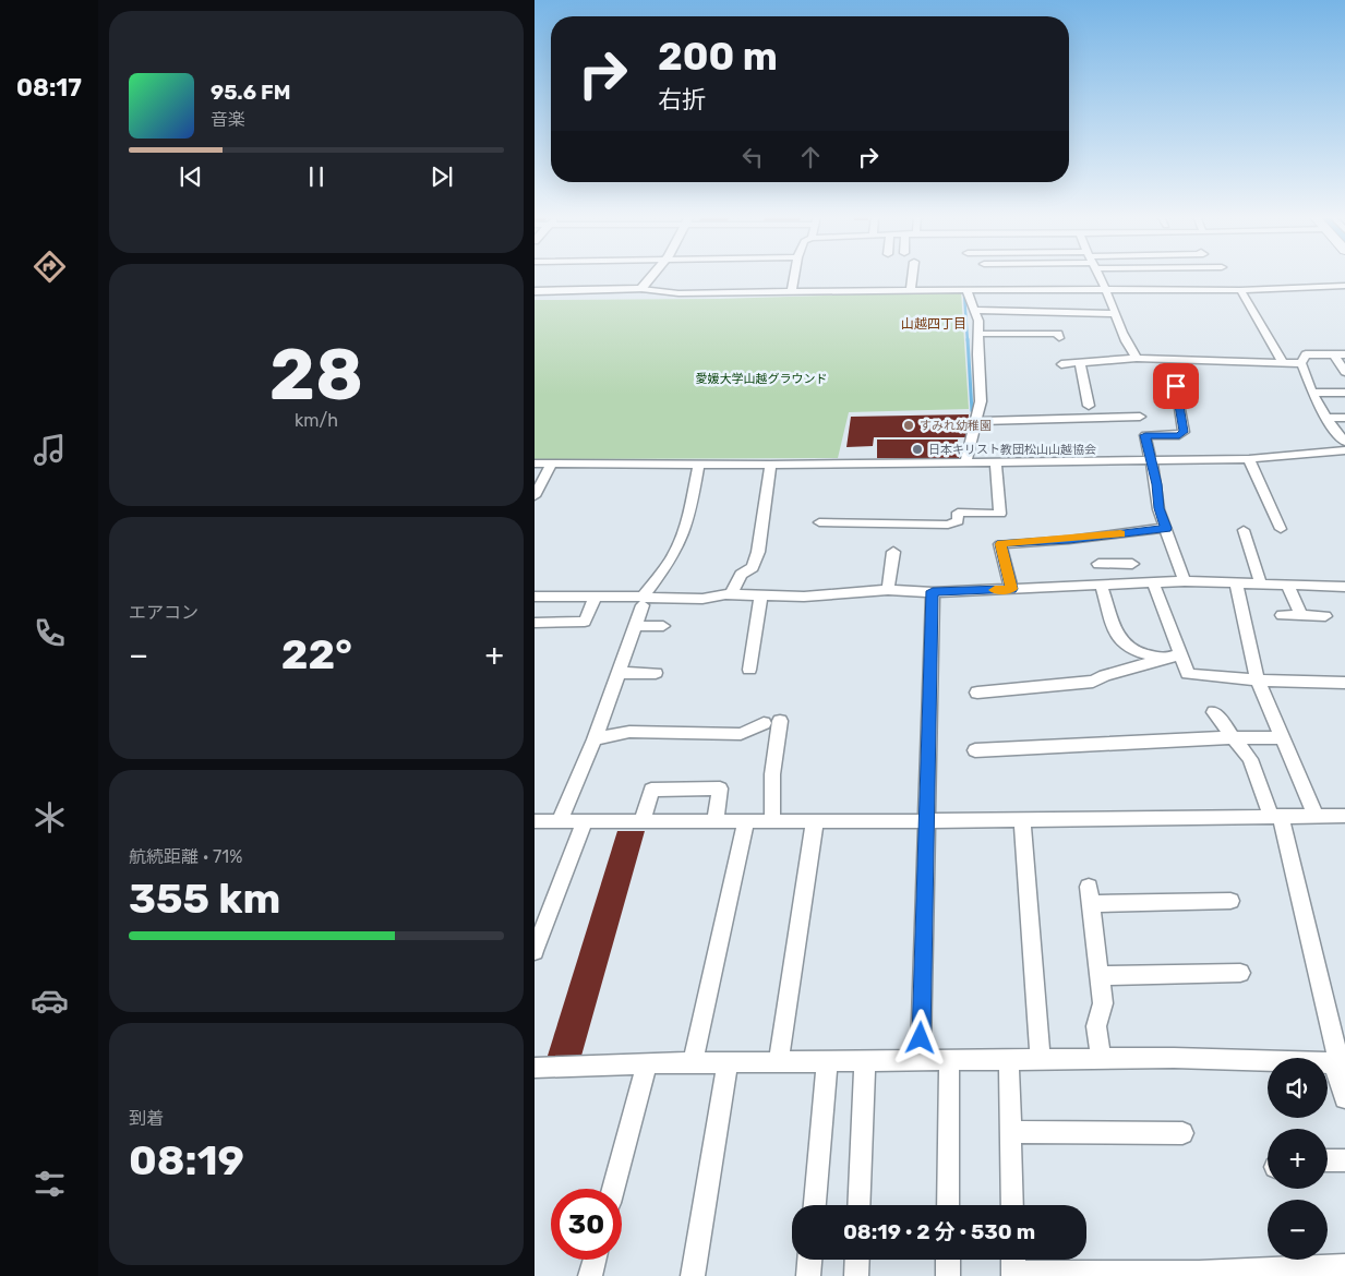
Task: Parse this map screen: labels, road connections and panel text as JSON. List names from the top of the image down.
{
  "districts": ["山越四丁目"],
  "parks": ["愛媛大学山越グラウンド"],
  "places": ["すみれ幼稚園", "日本キリスト教団松山山越協会"],
  "page": {
    "tabs": "08:17",
    "turn": ["200 m", "右折"],
    "song": ["95.6 FM", "音楽"],
    "tile": [
      ["28", "km/h"],
      "エアコン",
      ["航続距離 · 71%", "355 km"],
      ["到着", "08:19"]
    ],
    "heat": ["−", "22°", "+"],
    "map_buttons": ["+", "−"],
    "limit": "30",
    "trip": "08:19 · 2 分 · 530 m"
  }
}
